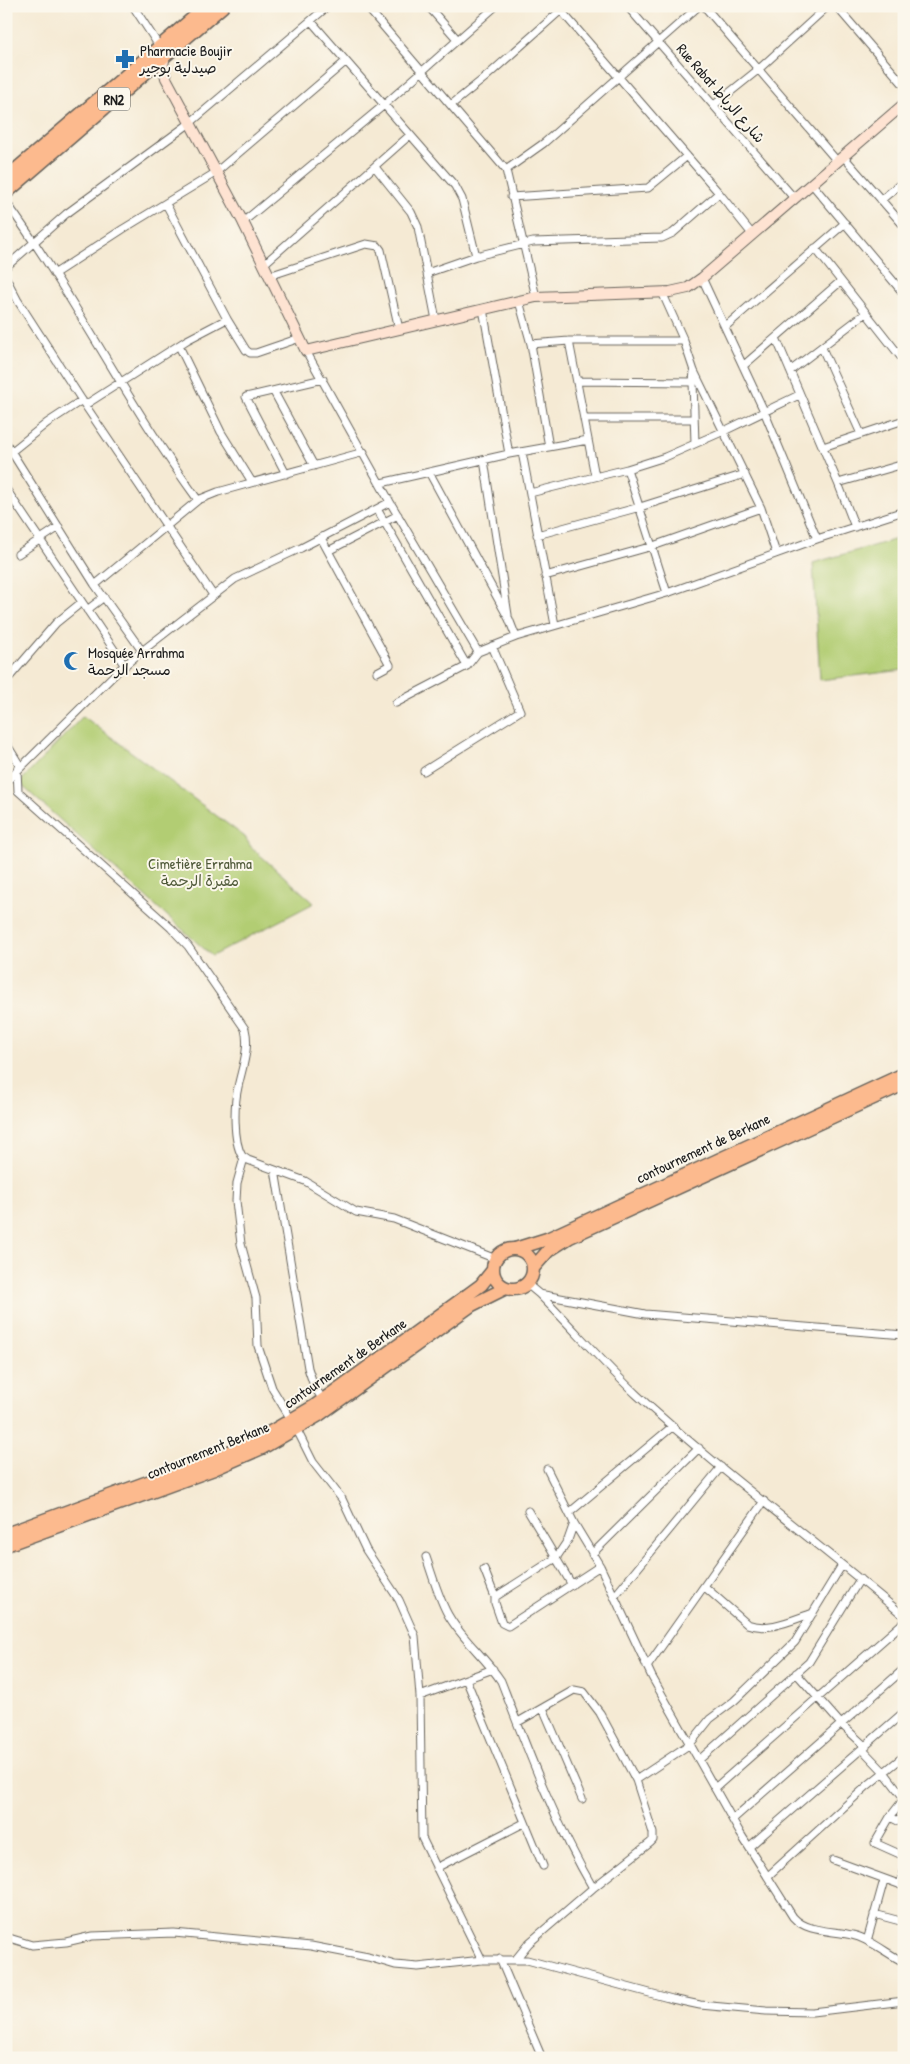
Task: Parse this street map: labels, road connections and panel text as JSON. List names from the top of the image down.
{
  "streets": {
    "highway": ["RN2", "contournement de Berkane", "contournement Berkane"],
    "street": ["Rue Rabat شارع الرباط"]
  },
  "crossings": [
    ["contournement de Berkane", "contournement Berkane"]
  ],
  "parks": ["Cimetière Errahma مقبرة الرحمة"],
  "places": {
    "pharmacy": ["Pharmacie Boujir صيدلية بوجير"],
    "mosque": ["Mosquée Arrahma مسجد الرحمة"]
  }
}
